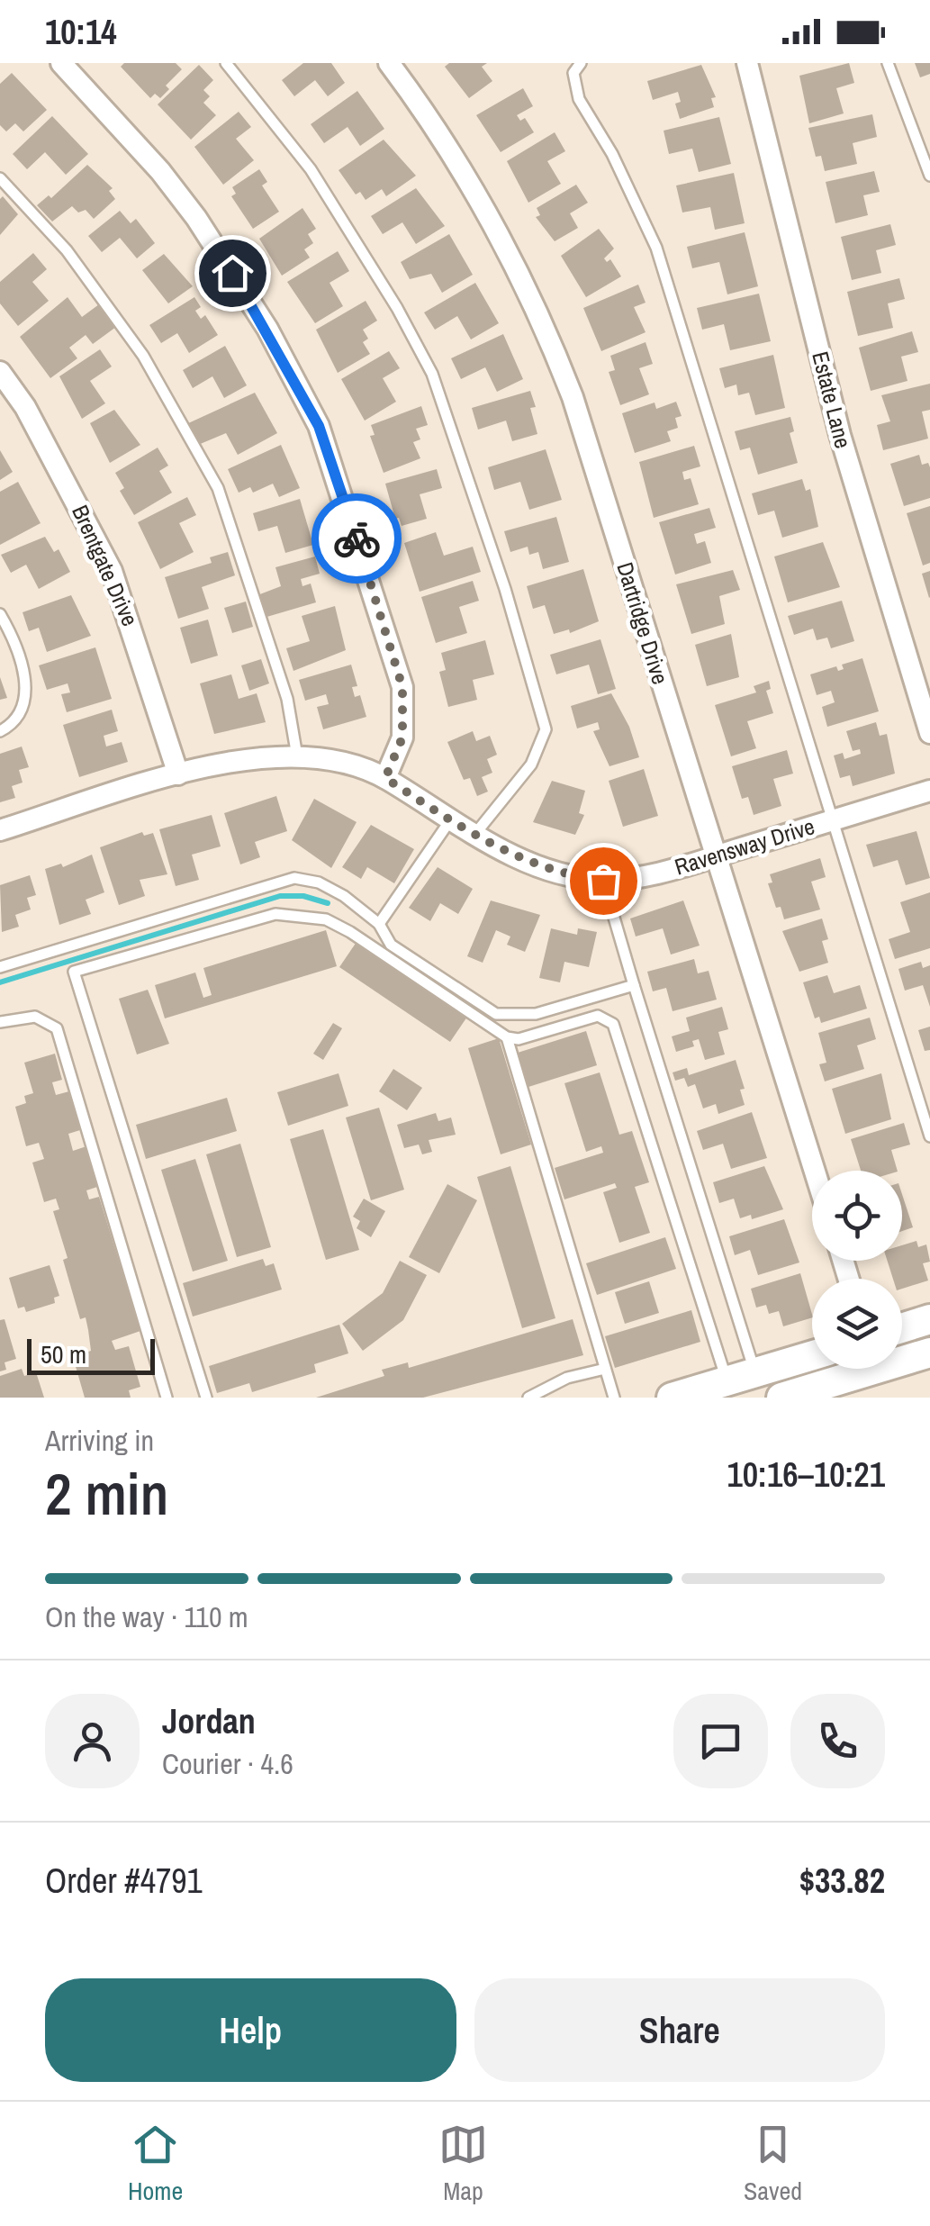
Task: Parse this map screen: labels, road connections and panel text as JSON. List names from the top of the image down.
{
  "streets": {
    "street": [
      "Estate Lane",
      "Brentgate Drive",
      "Dartridge Drive",
      "Ravensway Drive"
    ]
  },
  "crossings": [
    ["Brentgate Drive", "Ravensway Drive"],
    ["Dartridge Drive", "Ravensway Drive"]
  ],
  "scale_bar": "50 m",
  "page": {
    "status": "10:14",
    "scale": "50 m",
    "heading": ["2 min", "Arriving in", "10:16–10:21"],
    "panel": [
      "Jordan",
      "Courier · 4.6",
      "Order #4791",
      "$33.82"
    ],
    "bar": "On the way · 110 m",
    "buttons": ["Help", "Share"],
    "tabs": ["Home", "Map", "Saved"]
  }
}
